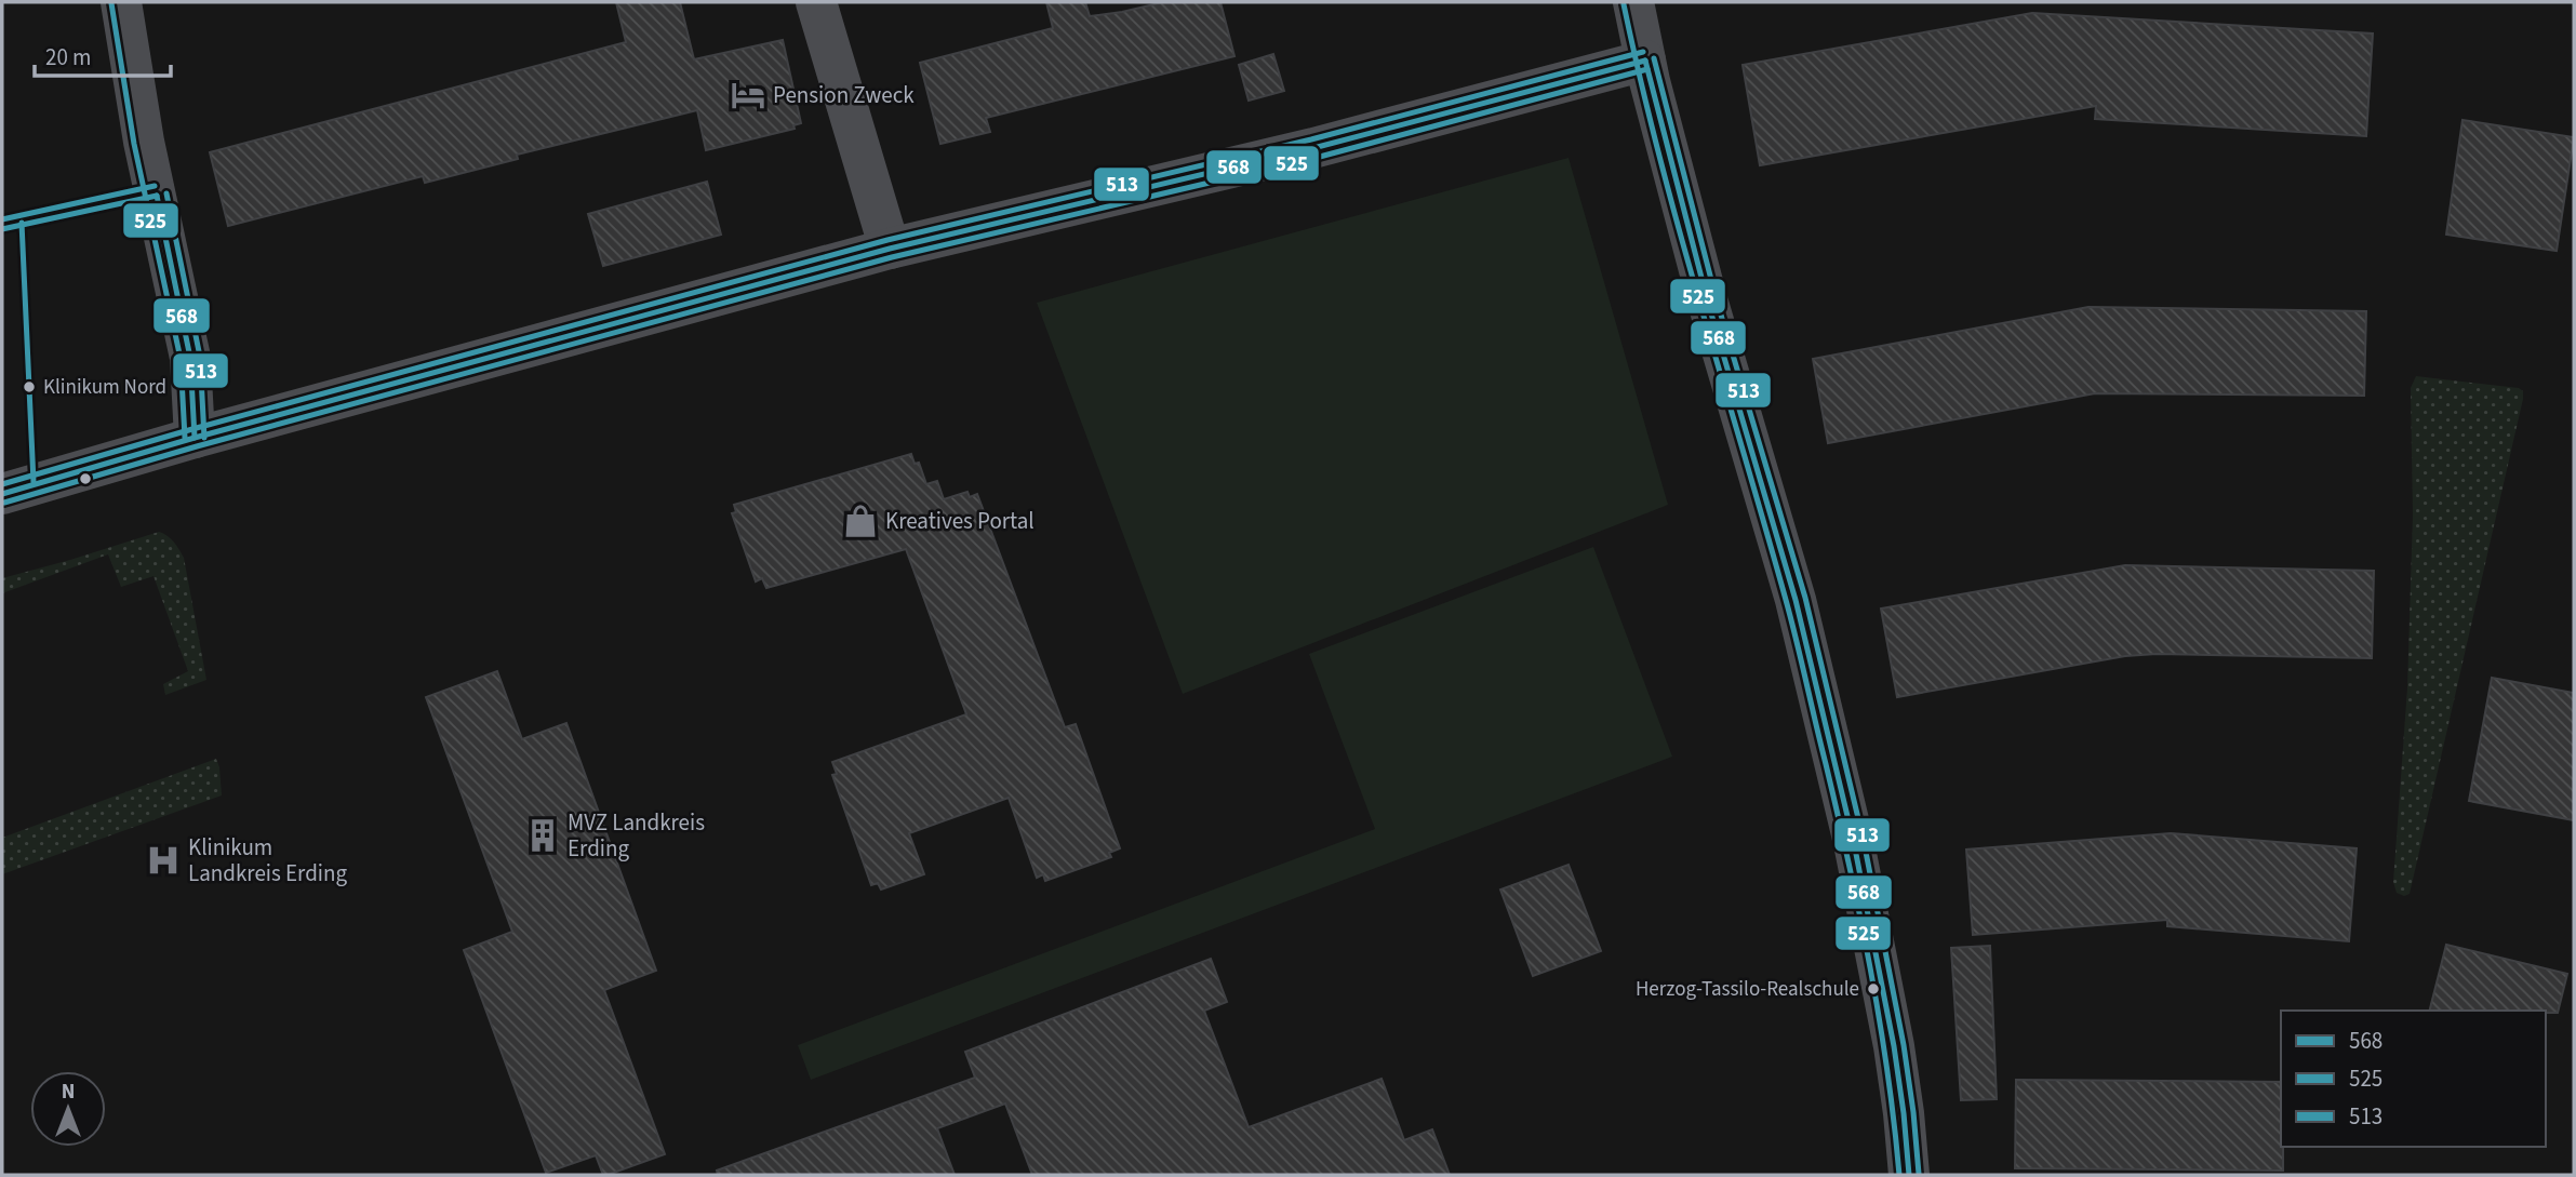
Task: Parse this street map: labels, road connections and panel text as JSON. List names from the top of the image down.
{
  "places": {
    "hotel": ["Pension Zweck"],
    "other": ["Klinikum Nord", "Herzog-Tassilo-Realschule"],
    "shop": ["Kreatives Portal"],
    "building": ["MVZ Landkreis Erding"],
    "hospital": ["Klinikum Landkreis Erding"]
  },
  "lines": ["transit line 525", "transit line 513", "transit line 568"],
  "legend": ["568", "525", "513"],
  "scale_bar": "20 m",
  "north": "top"
}
